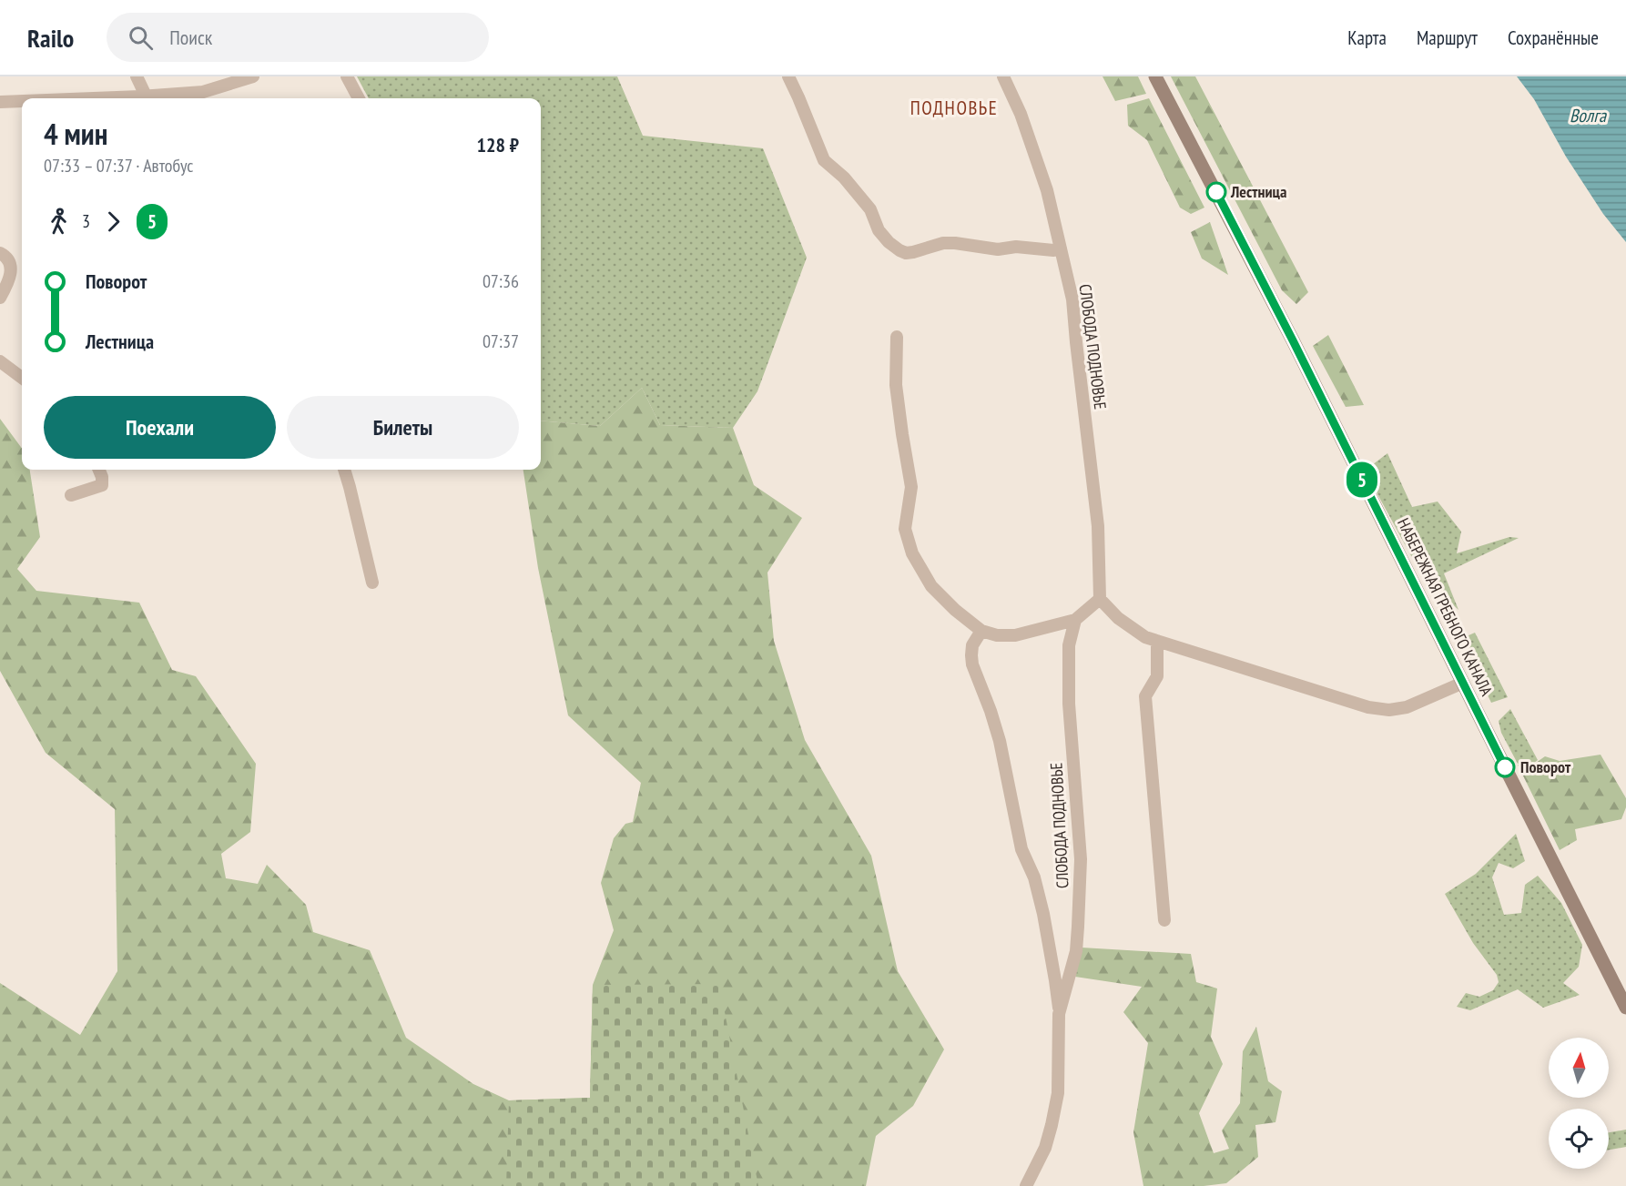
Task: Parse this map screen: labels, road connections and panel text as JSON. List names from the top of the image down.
{
  "streets": {
    "street": ["СЛОБОДА ПОДНОВЬЕ", "НАБЕРЕЖНАЯ ГРЕБНОГО КАНАЛА"]
  },
  "districts": ["ПОДНОВЬЕ"],
  "water": ["Волга"],
  "places": ["Лестница", "Поворот"],
  "lines": ["bus line 5"],
  "north": "top",
  "page": {
    "header": "Railo",
    "search": "Поиск",
    "nav": ["Карта", "Маршрут", "Сохранённые"],
    "on_map": "5",
    "heading": ["4 мин", "07:33 – 07:37 · Автобус", "128 ₽"],
    "legs": ["3", "5"],
    "list": [
      {
        "name": "Поворот",
        "value": "07:36"
      },
      {
        "name": "Лестница",
        "value": "07:37"
      }
    ],
    "buttons": ["Поехали", "Билеты"]
  }
}
